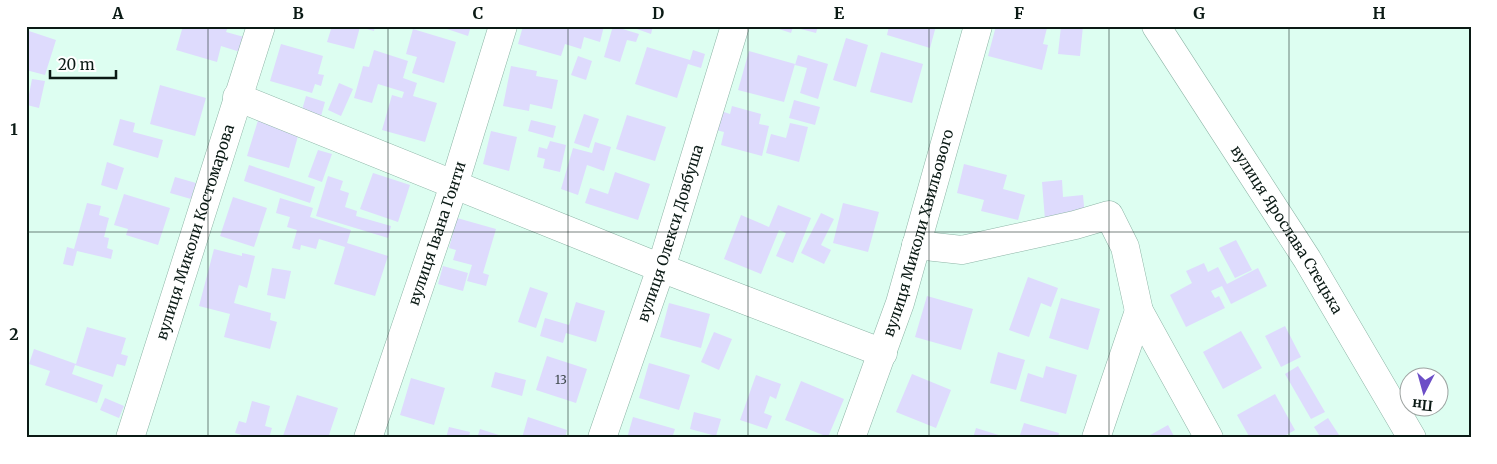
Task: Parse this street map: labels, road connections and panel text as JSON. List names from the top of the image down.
{
  "streets": {
    "street": [
      "вулиця Ярослава Стецька",
      "вулиця Миколи Костомарова",
      "вулиця Івана Гонти",
      "вулиця Олекси Довбуша",
      "вулиця Миколи Хвильового"
    ]
  },
  "house_numbers": ["13"],
  "scale_bar": "20 m",
  "north": "bottom",
  "grid": {
    "columns": [
      "A",
      "B",
      "C",
      "D",
      "E",
      "F",
      "G",
      "H"
    ],
    "rows": ["1", "2"]
  }
}
